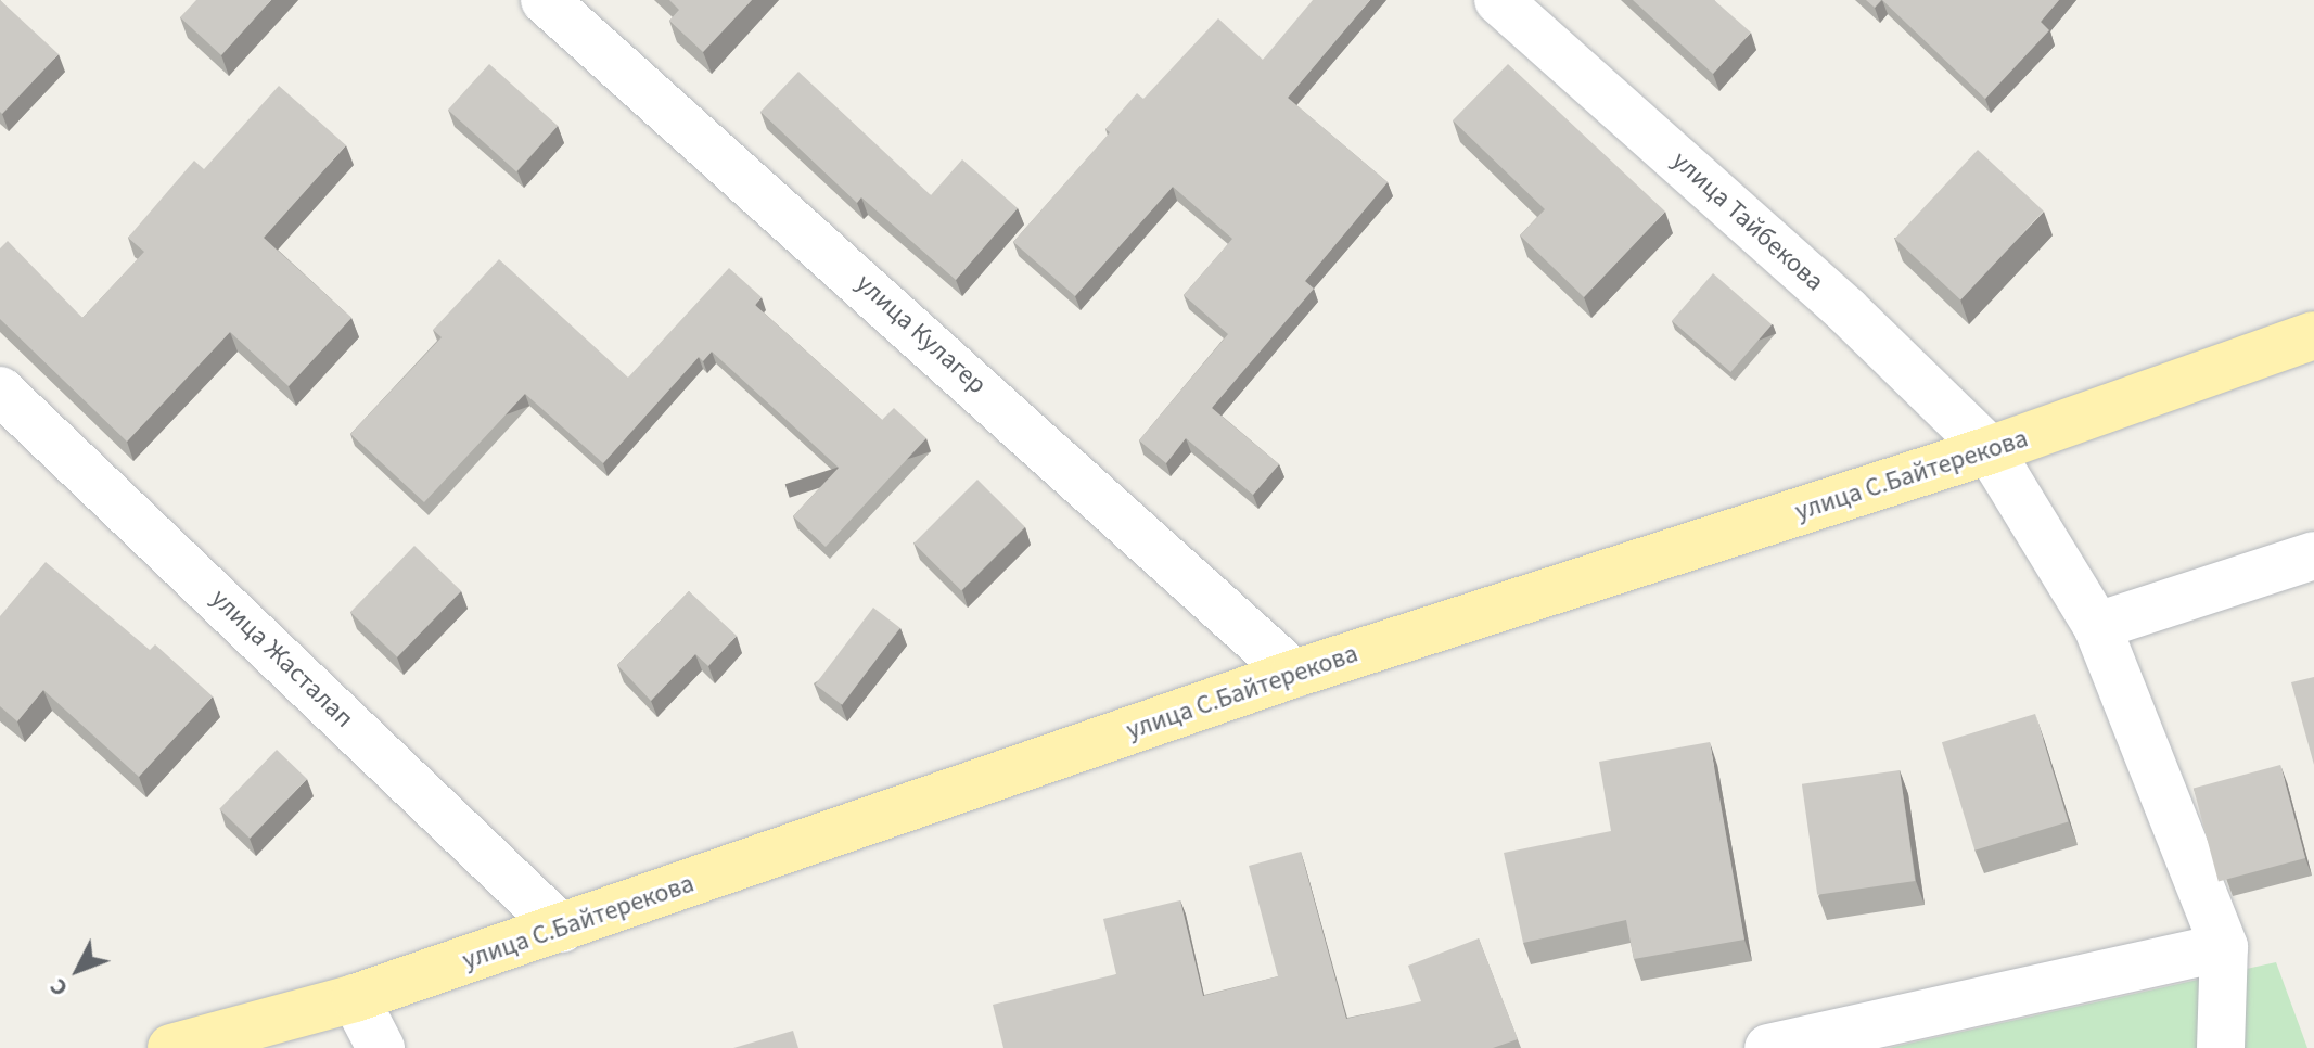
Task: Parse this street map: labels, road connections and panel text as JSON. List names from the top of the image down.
{
  "streets": {
    "main road": ["улица С.Байтерекова"],
    "street": ["улица Тайбекова", "улица Кулагер", "улица Жасталап"]
  },
  "crossings": [
    ["улица Тайбекова", "улица С.Байтерекова"],
    ["улица Кулагер", "улица С.Байтерекова"],
    ["улица С.Байтерекова", "улица Жасталап"]
  ],
  "north": "bottom left"
}
